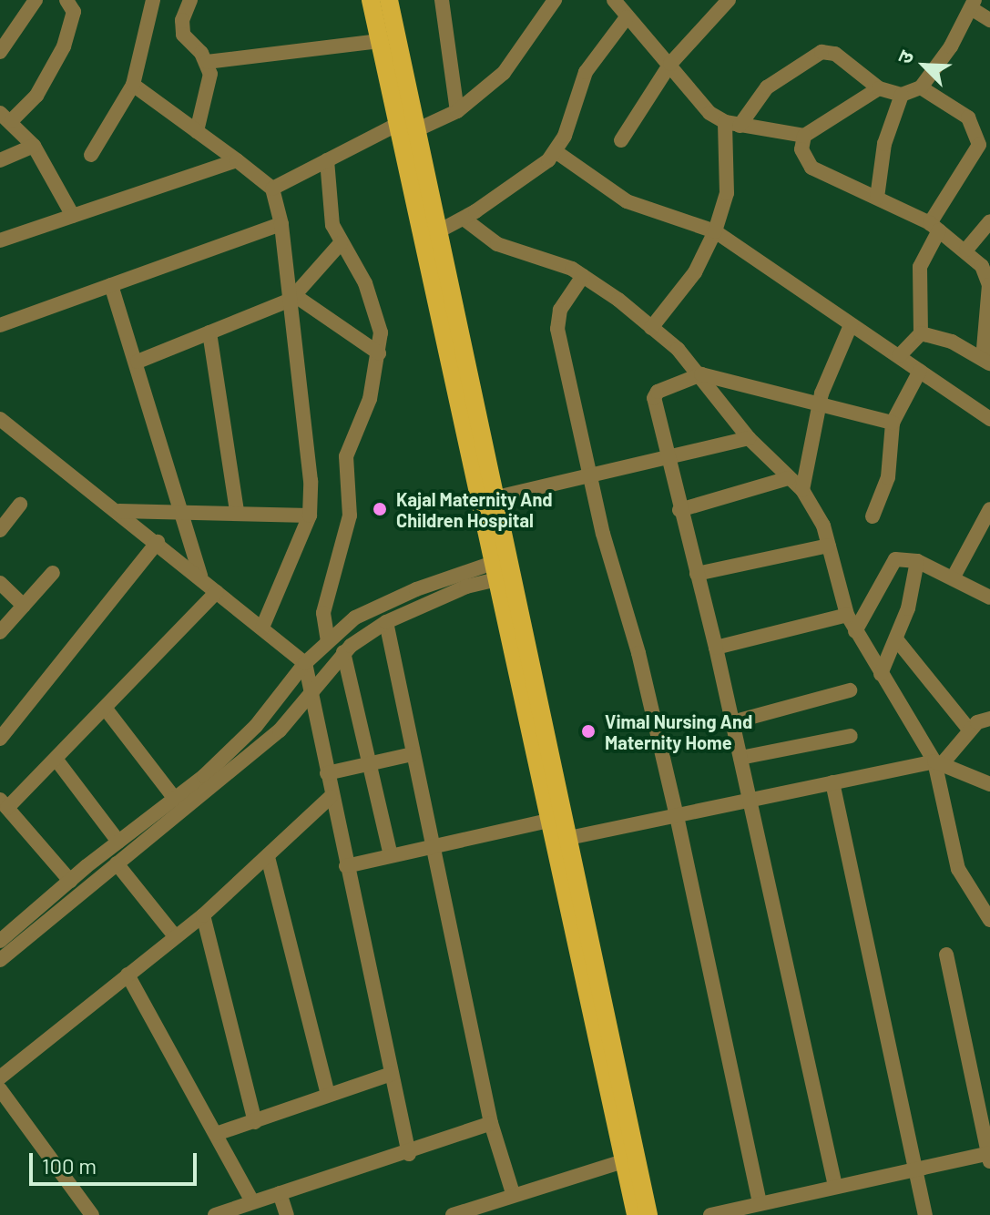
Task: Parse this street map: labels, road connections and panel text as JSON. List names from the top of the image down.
{
  "places": ["Kajal Maternity And Children Hospital", "Vimal Nursing And Maternity Home"],
  "scale_bar": "100 m",
  "north": "top left"
}
